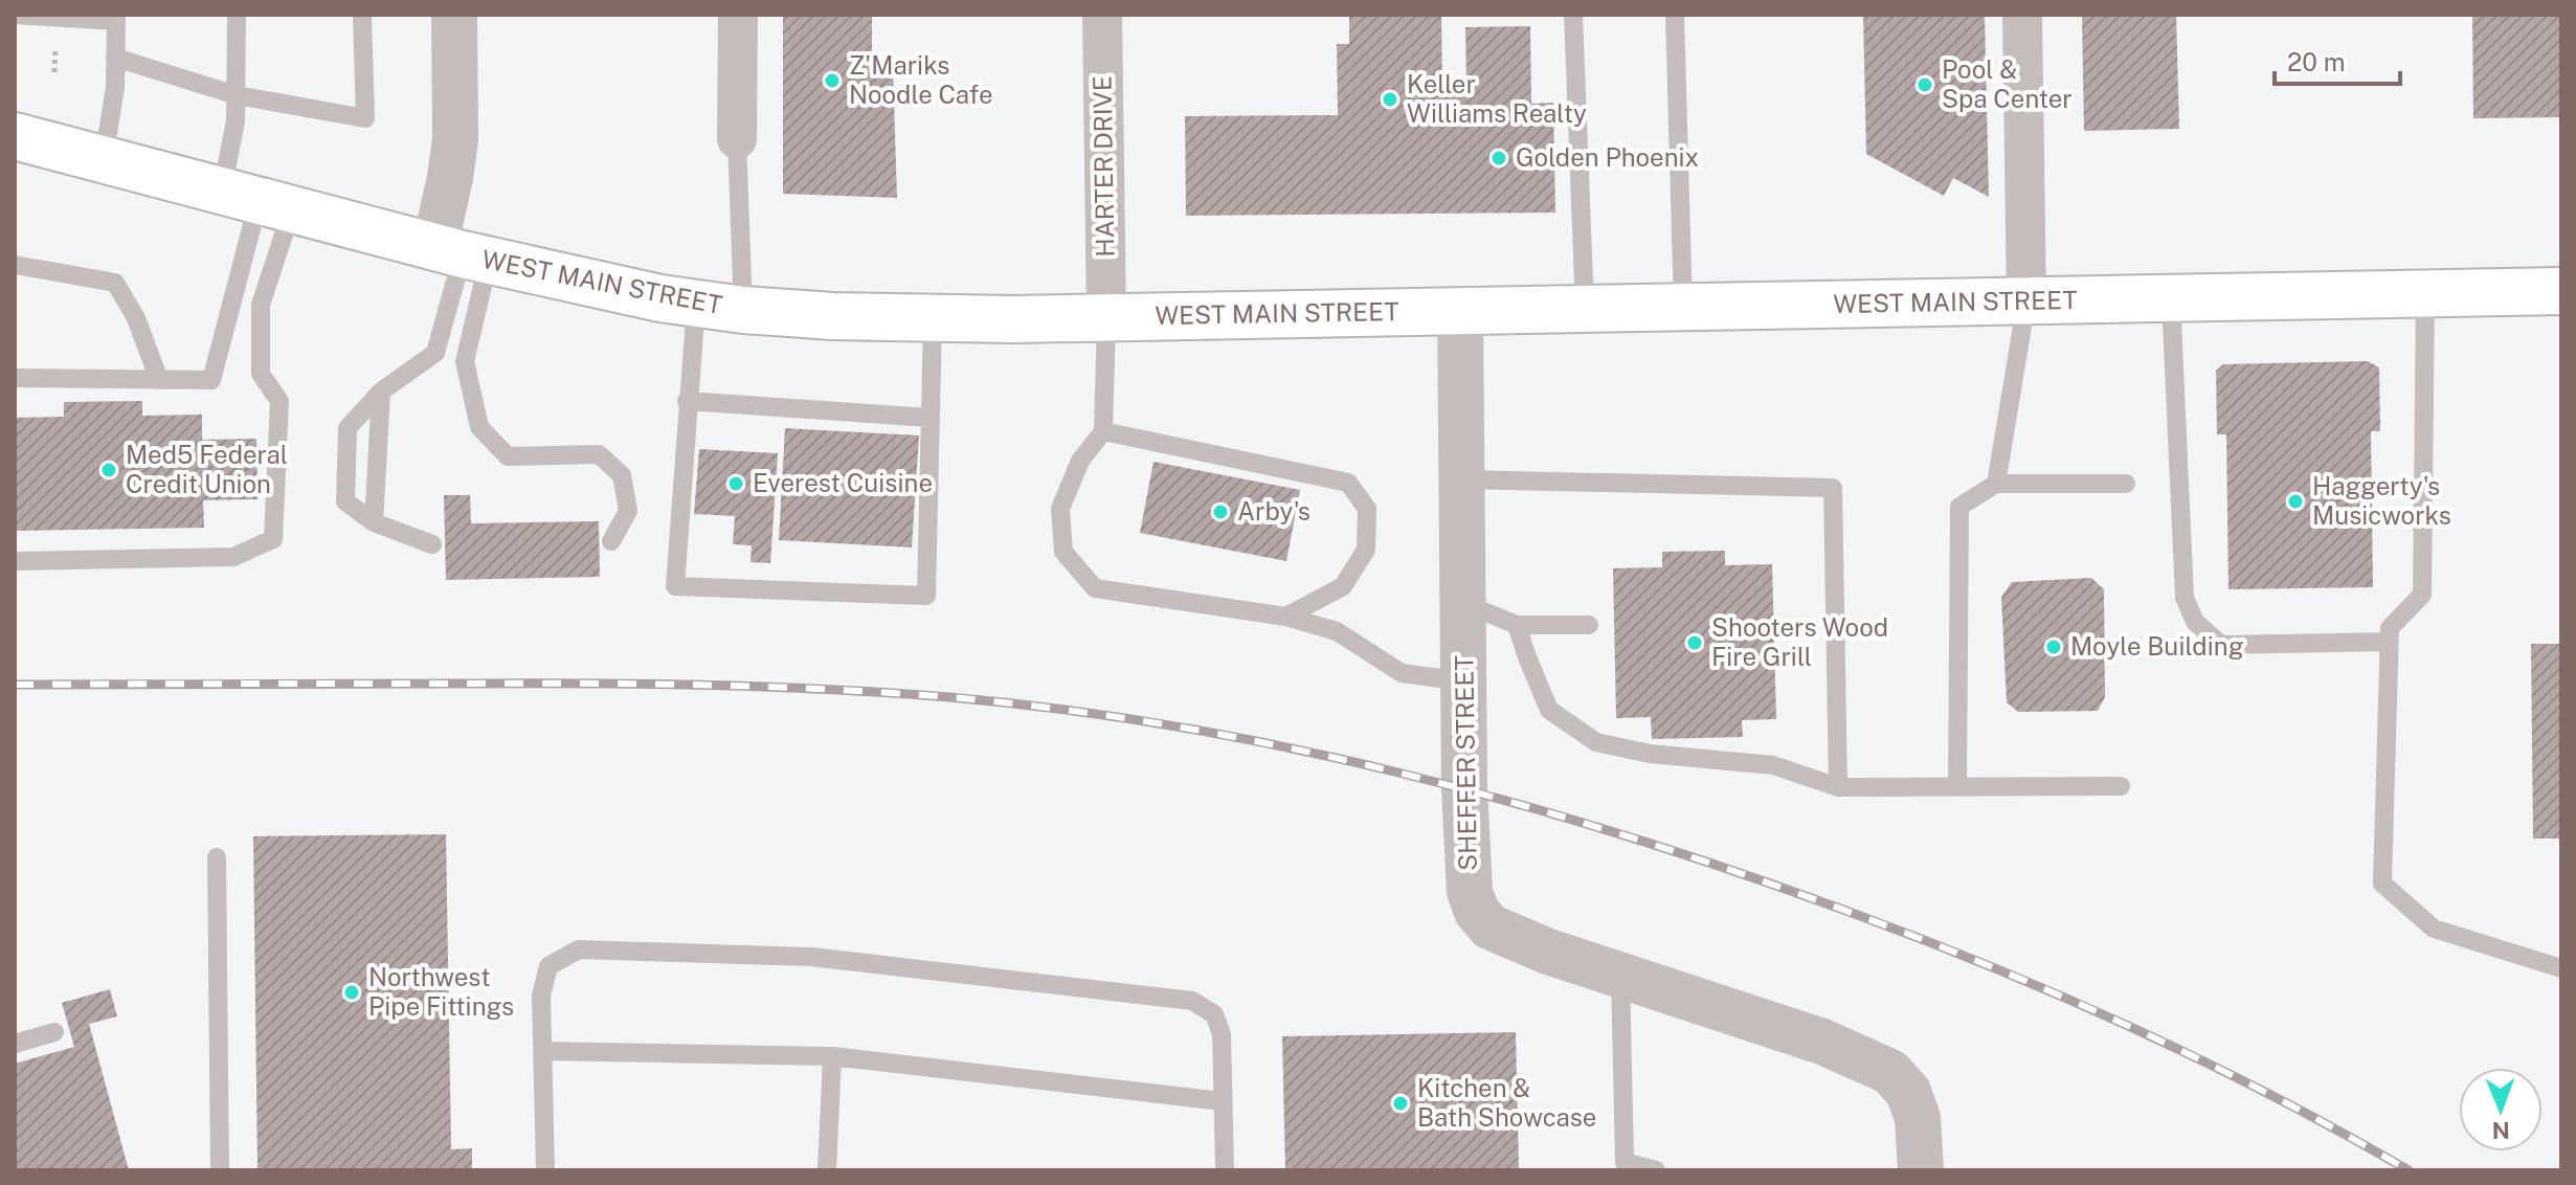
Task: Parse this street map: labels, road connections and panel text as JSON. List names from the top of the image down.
{
  "streets": {
    "main road": ["WEST MAIN STREET"],
    "street": ["HARTER DRIVE", "SHEFFER STREET"]
  },
  "crossings": [
    ["HARTER DRIVE", "WEST MAIN STREET"],
    ["WEST MAIN STREET", "SHEFFER STREET"]
  ],
  "places": [
    "Z'Mariks Noodle Cafe",
    "Pool & Spa Center",
    "Keller Williams Realty",
    "Golden Phoenix",
    "Med5 Federal Credit Union",
    "Everest Cuisine",
    "Haggerty's Musicworks",
    "Arby's",
    "Shooters Wood Fire Grill",
    "Moyle Building",
    "Northwest Pipe Fittings",
    "Kitchen & Bath Showcase"
  ],
  "scale_bar": "20 m",
  "north": "bottom"
}
